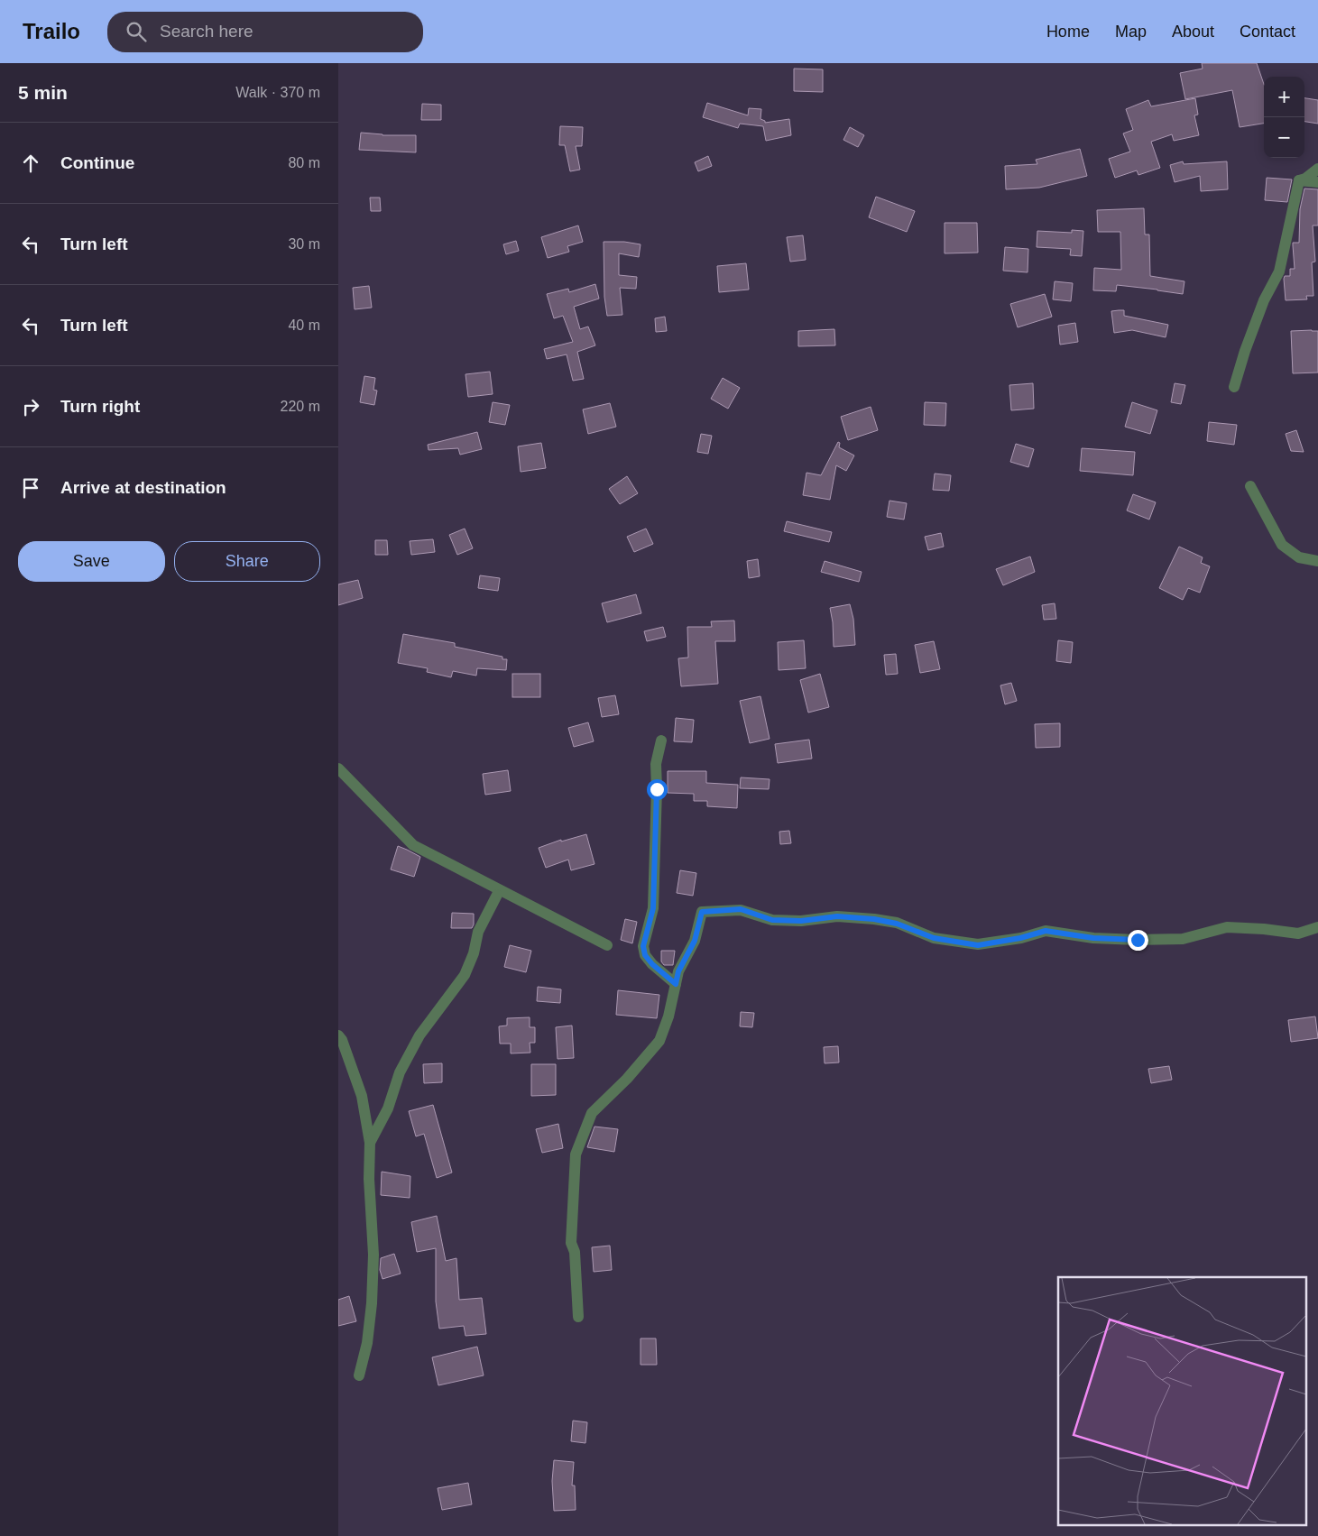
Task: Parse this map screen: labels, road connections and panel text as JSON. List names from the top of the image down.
{
  "page": {
    "header": "Trailo",
    "search": "Search here",
    "nav": [
      "Home",
      "Map",
      "About",
      "Contact"
    ],
    "heading": ["5 min", "Walk · 370 m"],
    "map_buttons": ["+", "−"],
    "list": [
      ["Continue", "80 m"],
      ["Turn left", "30 m"],
      ["Turn left", "40 m"],
      ["Turn right", "220 m"],
      "Arrive at destination"
    ],
    "buttons": ["Save", "Share"]
  }
}
